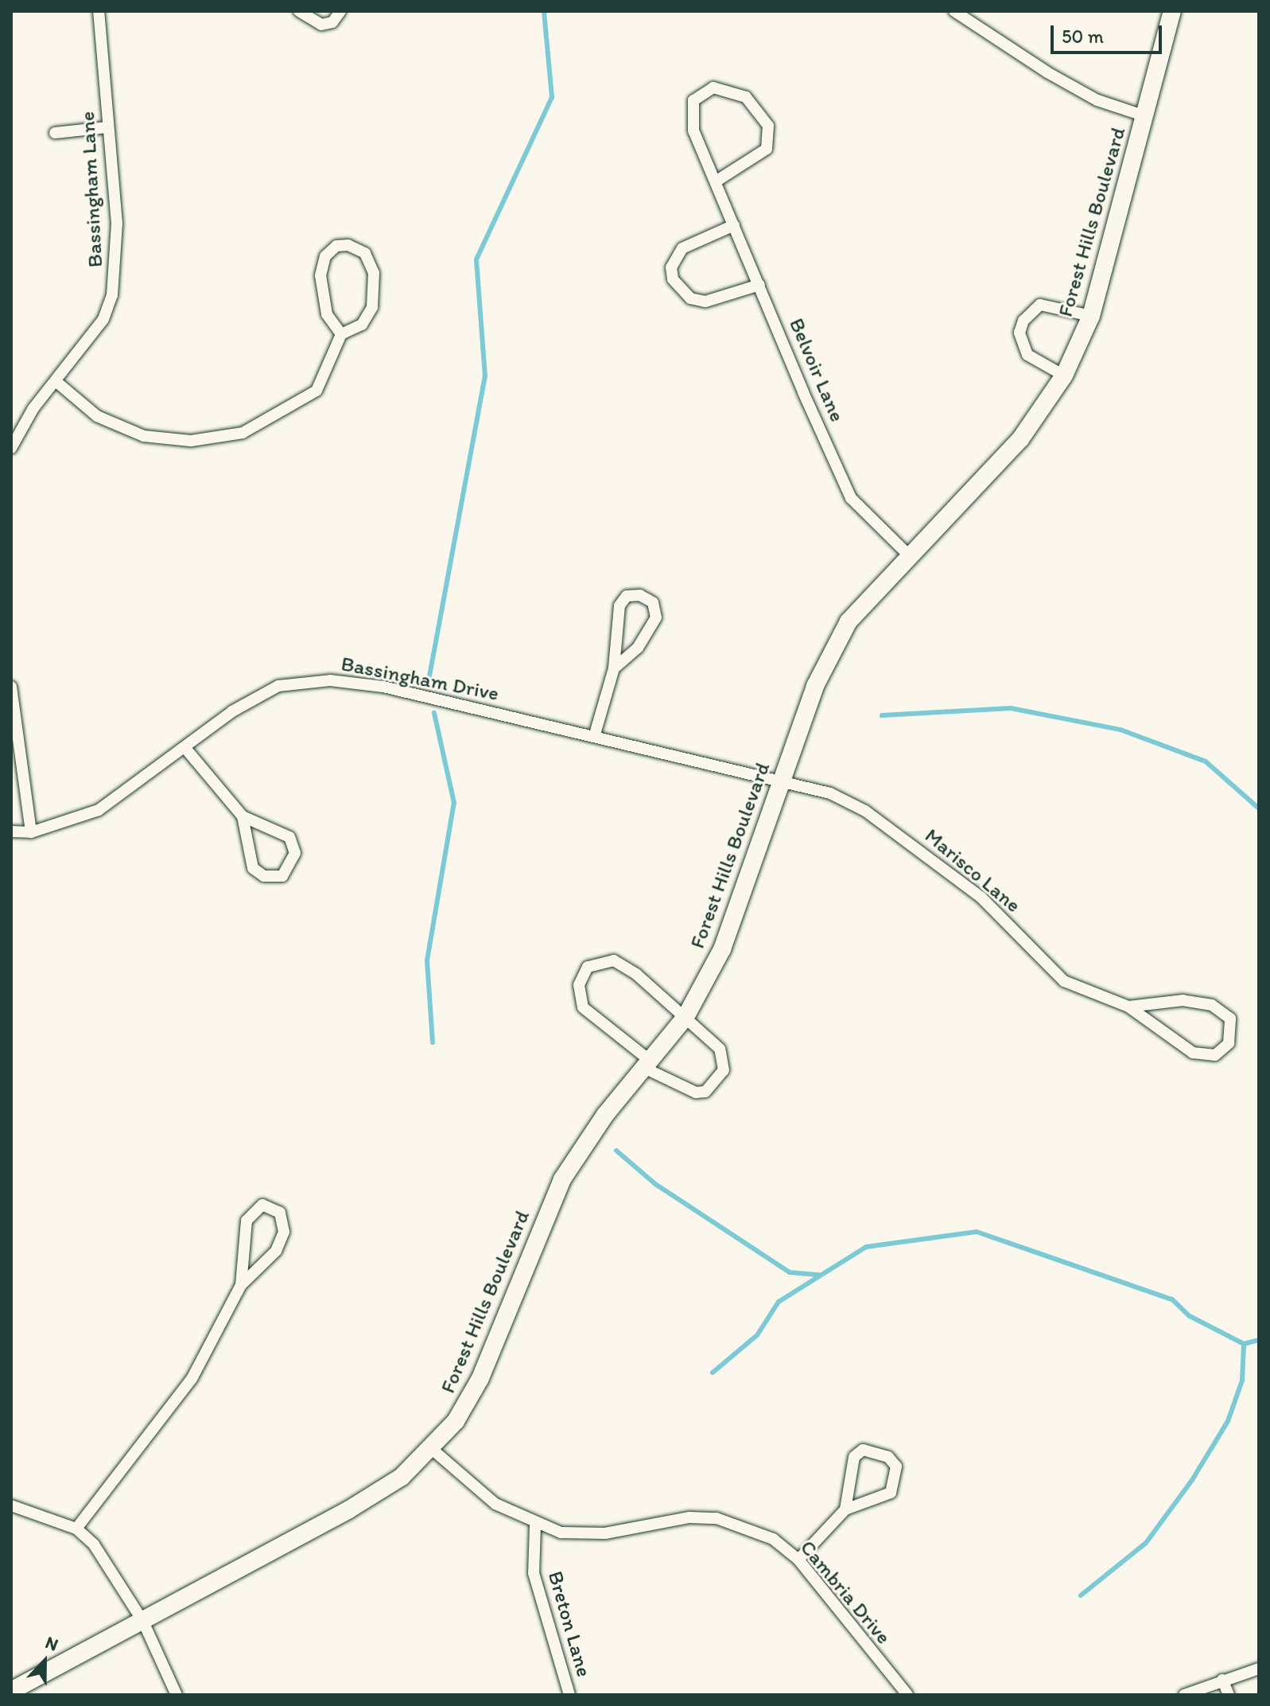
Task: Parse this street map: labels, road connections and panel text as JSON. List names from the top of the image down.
{
  "streets": {
    "main road": ["Forest Hills Boulevard"],
    "street": [
      "Bassingham Lane",
      "Belvoir Lane",
      "Bassingham Drive",
      "Marisco Lane",
      "Cambria Drive",
      "Breton Lane"
    ]
  },
  "crossings": [
    ["Forest Hills Boulevard", "Belvoir Lane"],
    ["Forest Hills Boulevard", "Bassingham Drive"],
    ["Forest Hills Boulevard", "Marisco Lane"],
    ["Forest Hills Boulevard", "Cambria Drive"],
    ["Bassingham Drive", "Marisco Lane"],
    ["Cambria Drive", "Breton Lane"]
  ],
  "scale_bar": "50 m",
  "north": "top"
}
